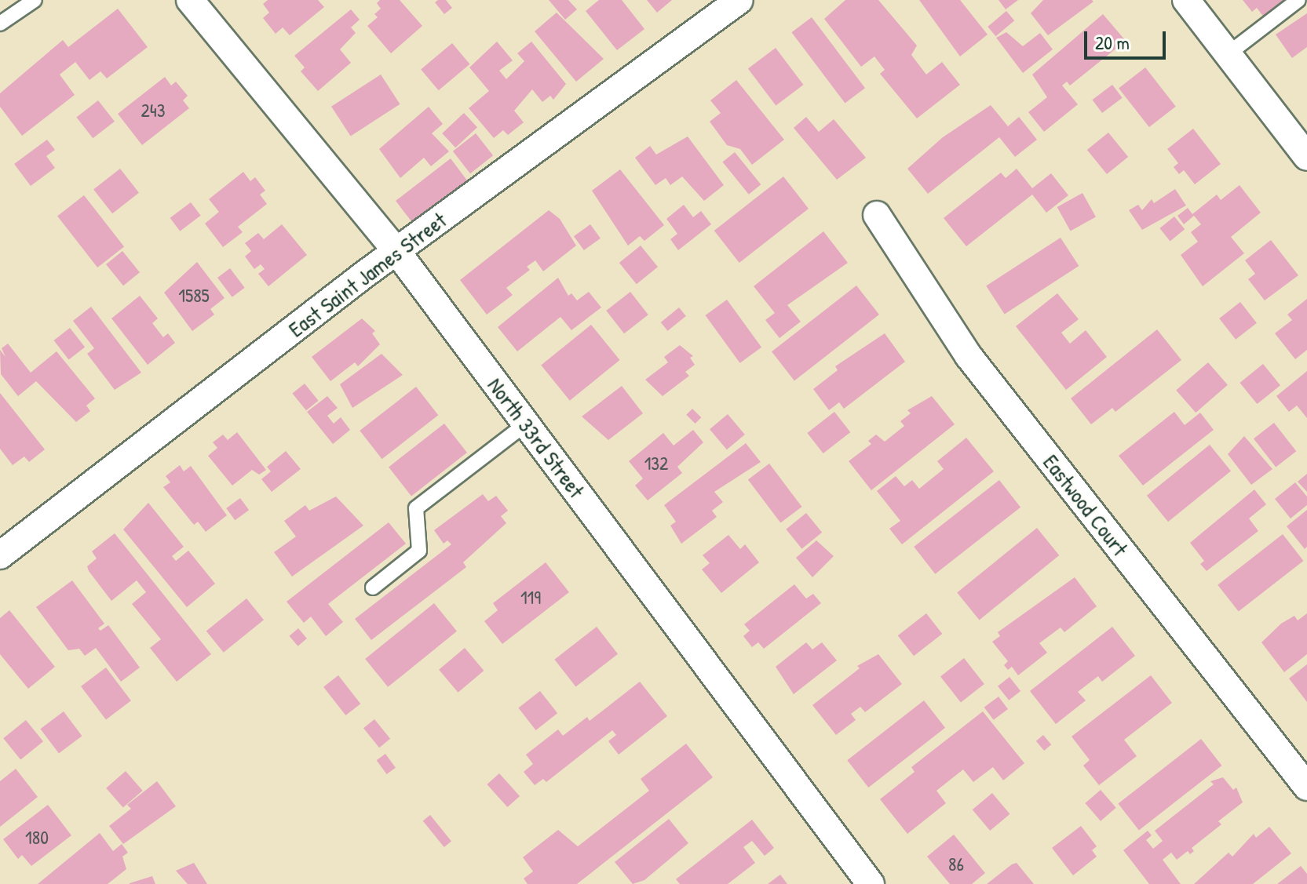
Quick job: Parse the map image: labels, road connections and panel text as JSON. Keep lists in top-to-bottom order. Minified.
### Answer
{"streets":{"street":["East Saint James Street","North 33rd Street","Eastwood Court"]},"crossings":[["East Saint James Street","North 33rd Street"]],"house_numbers":["243","1585","132","119","180","86"],"scale_bar":"20 m"}
